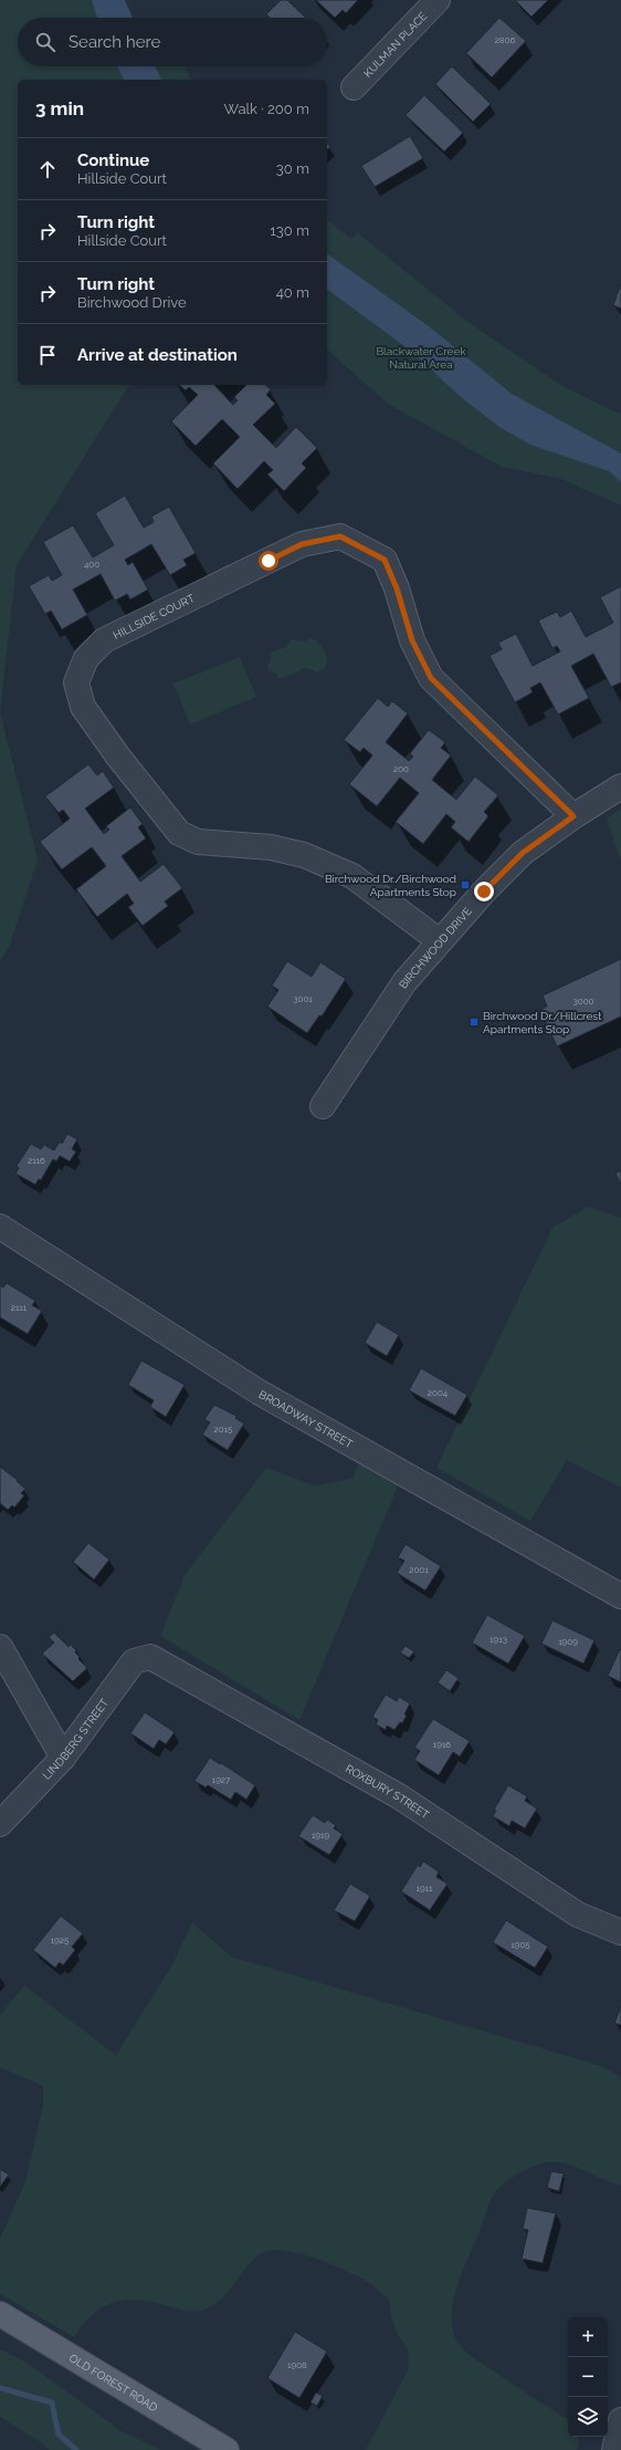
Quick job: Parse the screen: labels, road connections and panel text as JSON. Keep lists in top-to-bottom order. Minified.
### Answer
{"streets":{"main road":["OLD FOREST ROAD"],"street":["KULMAN PLACE","HILLSIDE COURT","BIRCHWOOD DRIVE","BROADWAY STREET","LINDBERG STREET","ROXBURY STREET"]},"crossings":[["HILLSIDE COURT","BIRCHWOOD DRIVE"],["LINDBERG STREET","ROXBURY STREET"]],"parks":["Blackwater Creek Natural Area"],"places":{"transit":["Birchwood Dr./Birchwood Apartments Stop","Birchwood Dr./Hillcrest Apartments Stop"]},"house_numbers":["2806","400","200","3001","3000","2116","2111","2004","2015","2001","1913","1909","1916","1927","1919","1911","1925","1905","1908"],"page":{"search":"Search here","heading":["3 min","Walk · 200 m"],"list":[["Continue","Hillside Court","30 m"],["Turn right","Hillside Court","130 m"],["Turn right","Birchwood Drive","40 m"],"Arrive at destination"],"map_buttons":["+","−"]}}
